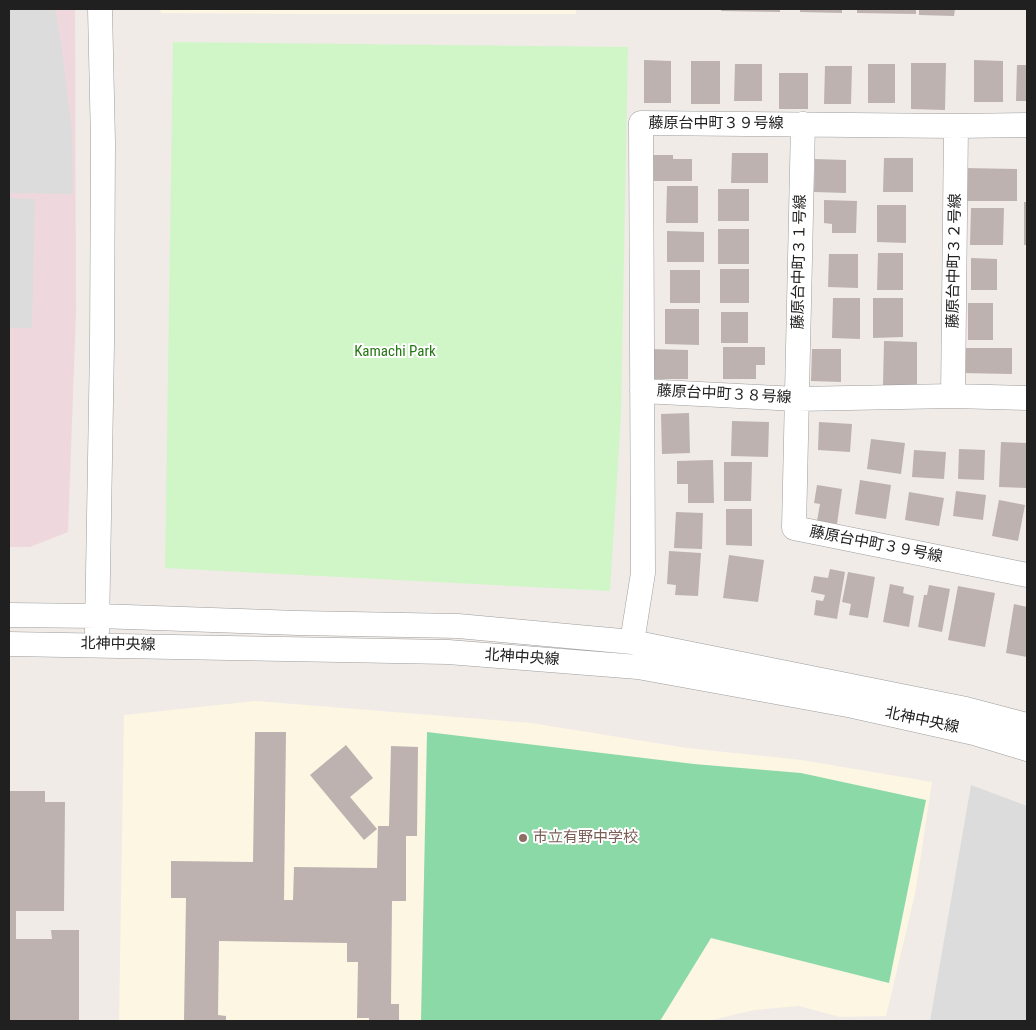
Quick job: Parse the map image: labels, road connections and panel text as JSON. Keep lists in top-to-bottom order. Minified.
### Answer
{"streets":{"street":["藤原台中町３９号線","藤原台中町３２号線","藤原台中町３１号線","藤原台中町３８号線","北神中央線"]},"crossings":[["藤原台中町３９号線","藤原台中町３２号線"],["藤原台中町３９号線","藤原台中町３１号線"],["藤原台中町３９号線","藤原台中町３８号線"],["藤原台中町３２号線","藤原台中町３８号線"],["藤原台中町３１号線","藤原台中町３８号線"],["藤原台中町３８号線","北神中央線"]],"parks":["Kamachi Park"],"places":["市立有野中学校"]}
